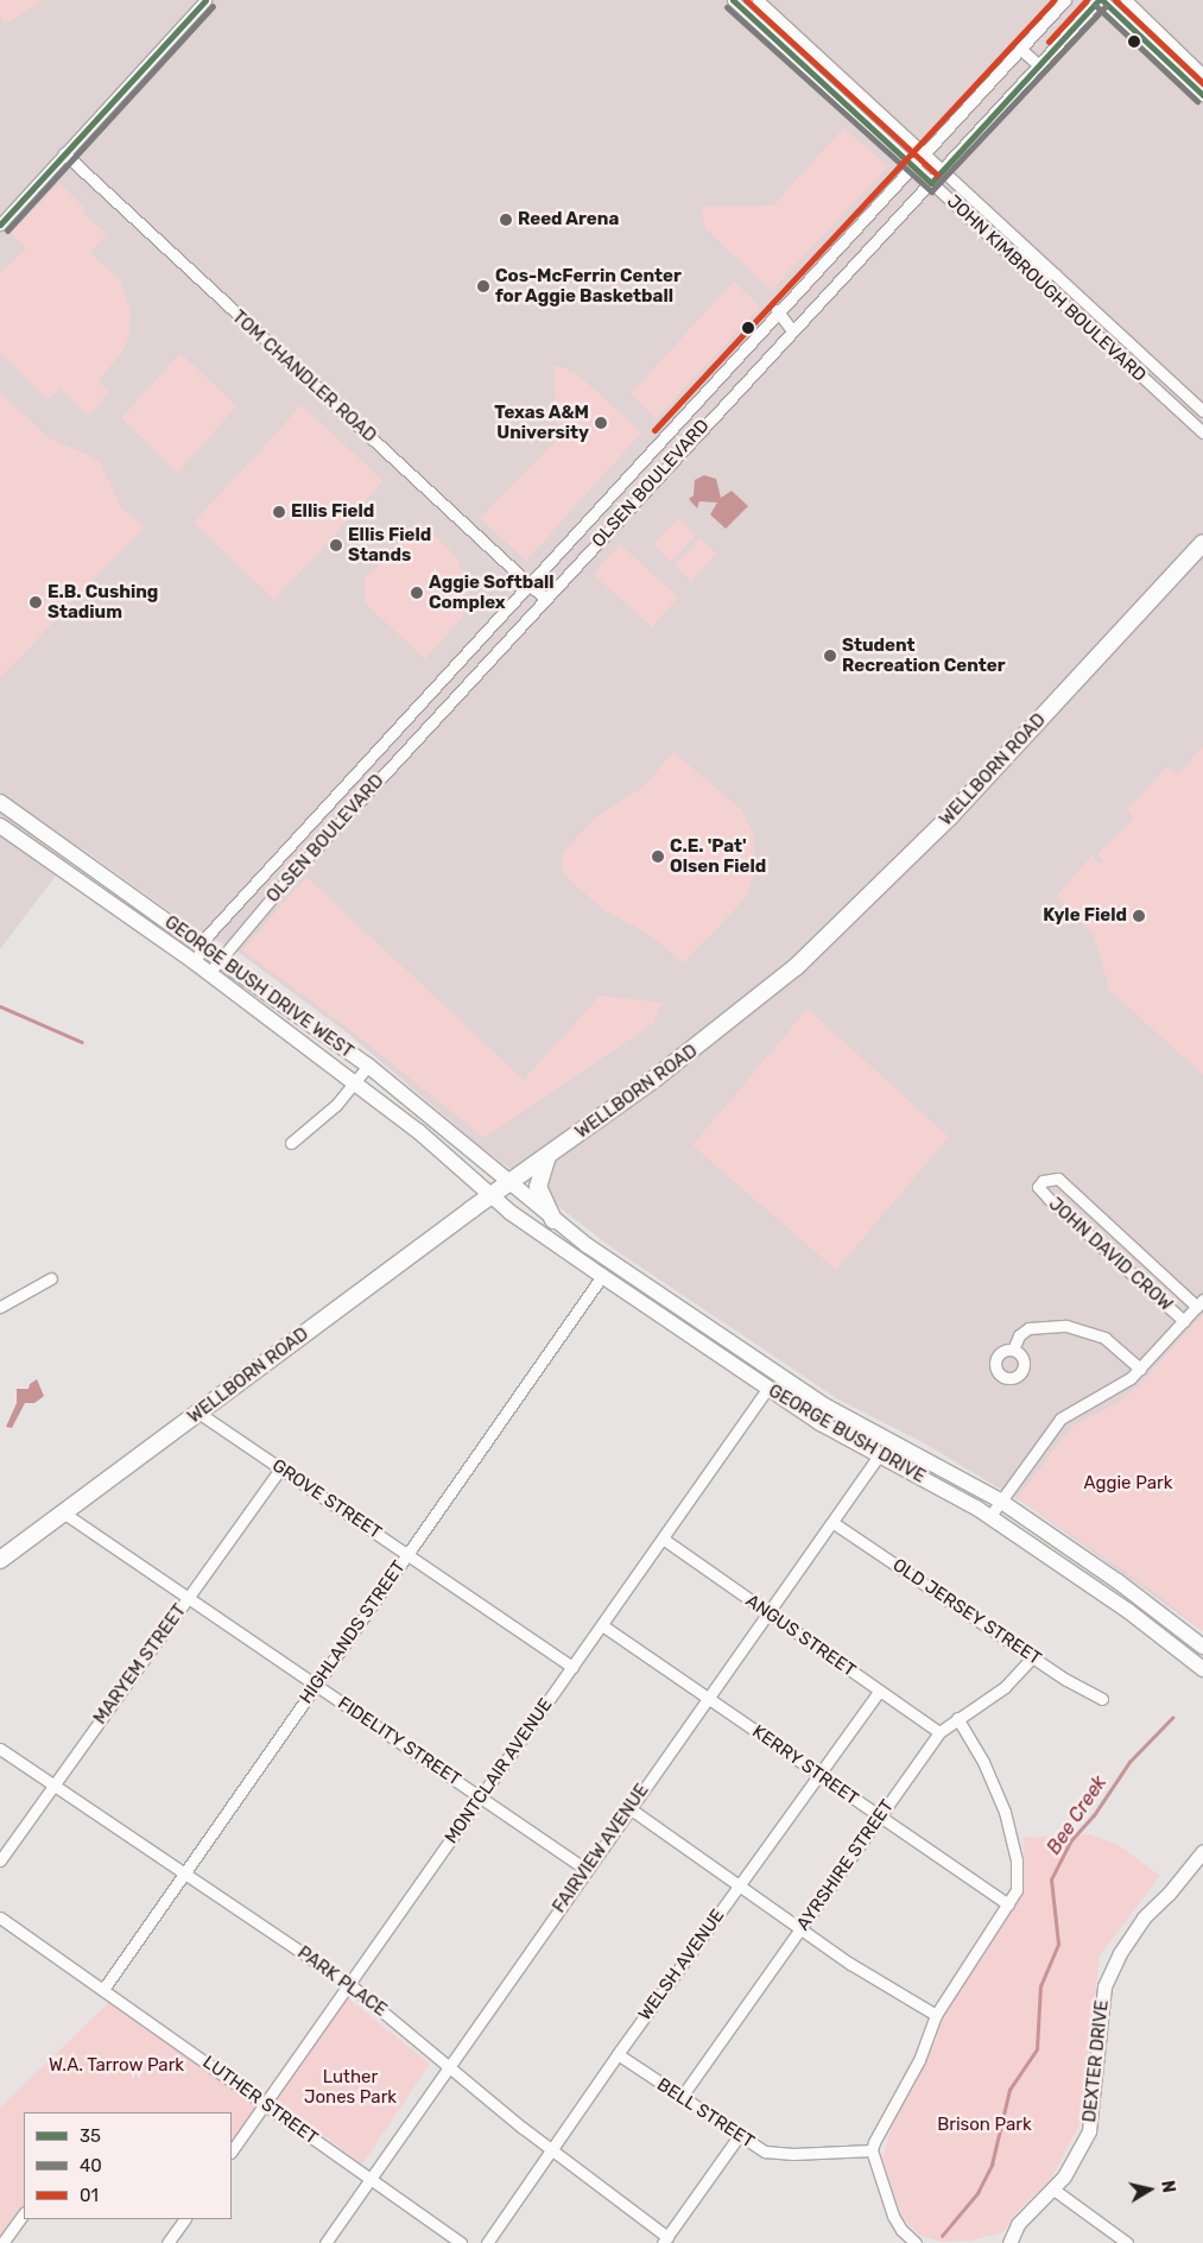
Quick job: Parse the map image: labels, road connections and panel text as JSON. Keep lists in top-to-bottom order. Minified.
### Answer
{"streets":{"main road":["WELLBORN ROAD","GEORGE BUSH DRIVE WEST","GEORGE BUSH DRIVE"],"street":["JOHN KIMBROUGH BOULEVARD","TOM CHANDLER ROAD","OLSEN BOULEVARD","JOHN DAVID CROW","GROVE STREET","OLD JERSEY STREET","HIGHLANDS STREET","ANGUS STREET","MARYEM STREET","FIDELITY STREET","KERRY STREET","MONTCLAIR AVENUE","FAIRVIEW AVENUE","AYRSHIRE STREET","WELSH AVENUE","PARK PLACE","DEXTER DRIVE","LUTHER STREET","BELL STREET"]},"crossings":[["JOHN KIMBROUGH BOULEVARD","OLSEN BOULEVARD"],["TOM CHANDLER ROAD","OLSEN BOULEVARD"],["OLSEN BOULEVARD","GEORGE BUSH DRIVE WEST"],["WELLBORN ROAD","GEORGE BUSH DRIVE WEST"],["WELLBORN ROAD","GEORGE BUSH DRIVE"],["WELLBORN ROAD","GROVE STREET"],["WELLBORN ROAD","FIDELITY STREET"],["GEORGE BUSH DRIVE WEST","GEORGE BUSH DRIVE"],["GEORGE BUSH DRIVE","HIGHLANDS STREET"],["GEORGE BUSH DRIVE","MONTCLAIR AVENUE"],["GEORGE BUSH DRIVE","FAIRVIEW AVENUE"],["GROVE STREET","HIGHLANDS STREET"],["GROVE STREET","MARYEM STREET"],["GROVE STREET","MONTCLAIR AVENUE"],["OLD JERSEY STREET","FAIRVIEW AVENUE"],["OLD JERSEY STREET","AYRSHIRE STREET"],["HIGHLANDS STREET","FIDELITY STREET"],["HIGHLANDS STREET","PARK PLACE"],["HIGHLANDS STREET","LUTHER STREET"],["ANGUS STREET","MONTCLAIR AVENUE"],["ANGUS STREET","FAIRVIEW AVENUE"],["ANGUS STREET","AYRSHIRE STREET"],["ANGUS STREET","WELSH AVENUE"],["MARYEM STREET","FIDELITY STREET"],["MARYEM STREET","PARK PLACE"],["FIDELITY STREET","MONTCLAIR AVENUE"],["FIDELITY STREET","FAIRVIEW AVENUE"],["KERRY STREET","MONTCLAIR AVENUE"],["KERRY STREET","FAIRVIEW AVENUE"],["KERRY STREET","AYRSHIRE STREET"],["KERRY STREET","WELSH AVENUE"],["MONTCLAIR AVENUE","PARK PLACE"],["MONTCLAIR AVENUE","LUTHER STREET"],["FAIRVIEW AVENUE","PARK PLACE"],["FAIRVIEW AVENUE","LUTHER STREET"],["AYRSHIRE STREET","BELL STREET"],["WELSH AVENUE","PARK PLACE"],["WELSH AVENUE","BELL STREET"]],"water":["Bee Creek"],"parks":["Aggie Park","W.A. Tarrow Park","Luther Jones Park","Brison Park"],"places":["Reed Arena","Cos-McFerrin Center for Aggie Basketball","Texas A&M University","Ellis Field","Ellis Field Stands","Aggie Softball Complex","E.B. Cushing Stadium","Student Recreation Center","C.E. 'Pat' Olsen Field","Kyle Field"],"lines":["transit line 35","transit line 01","transit line 40"],"legend":["35","40","01"],"north":"right"}
